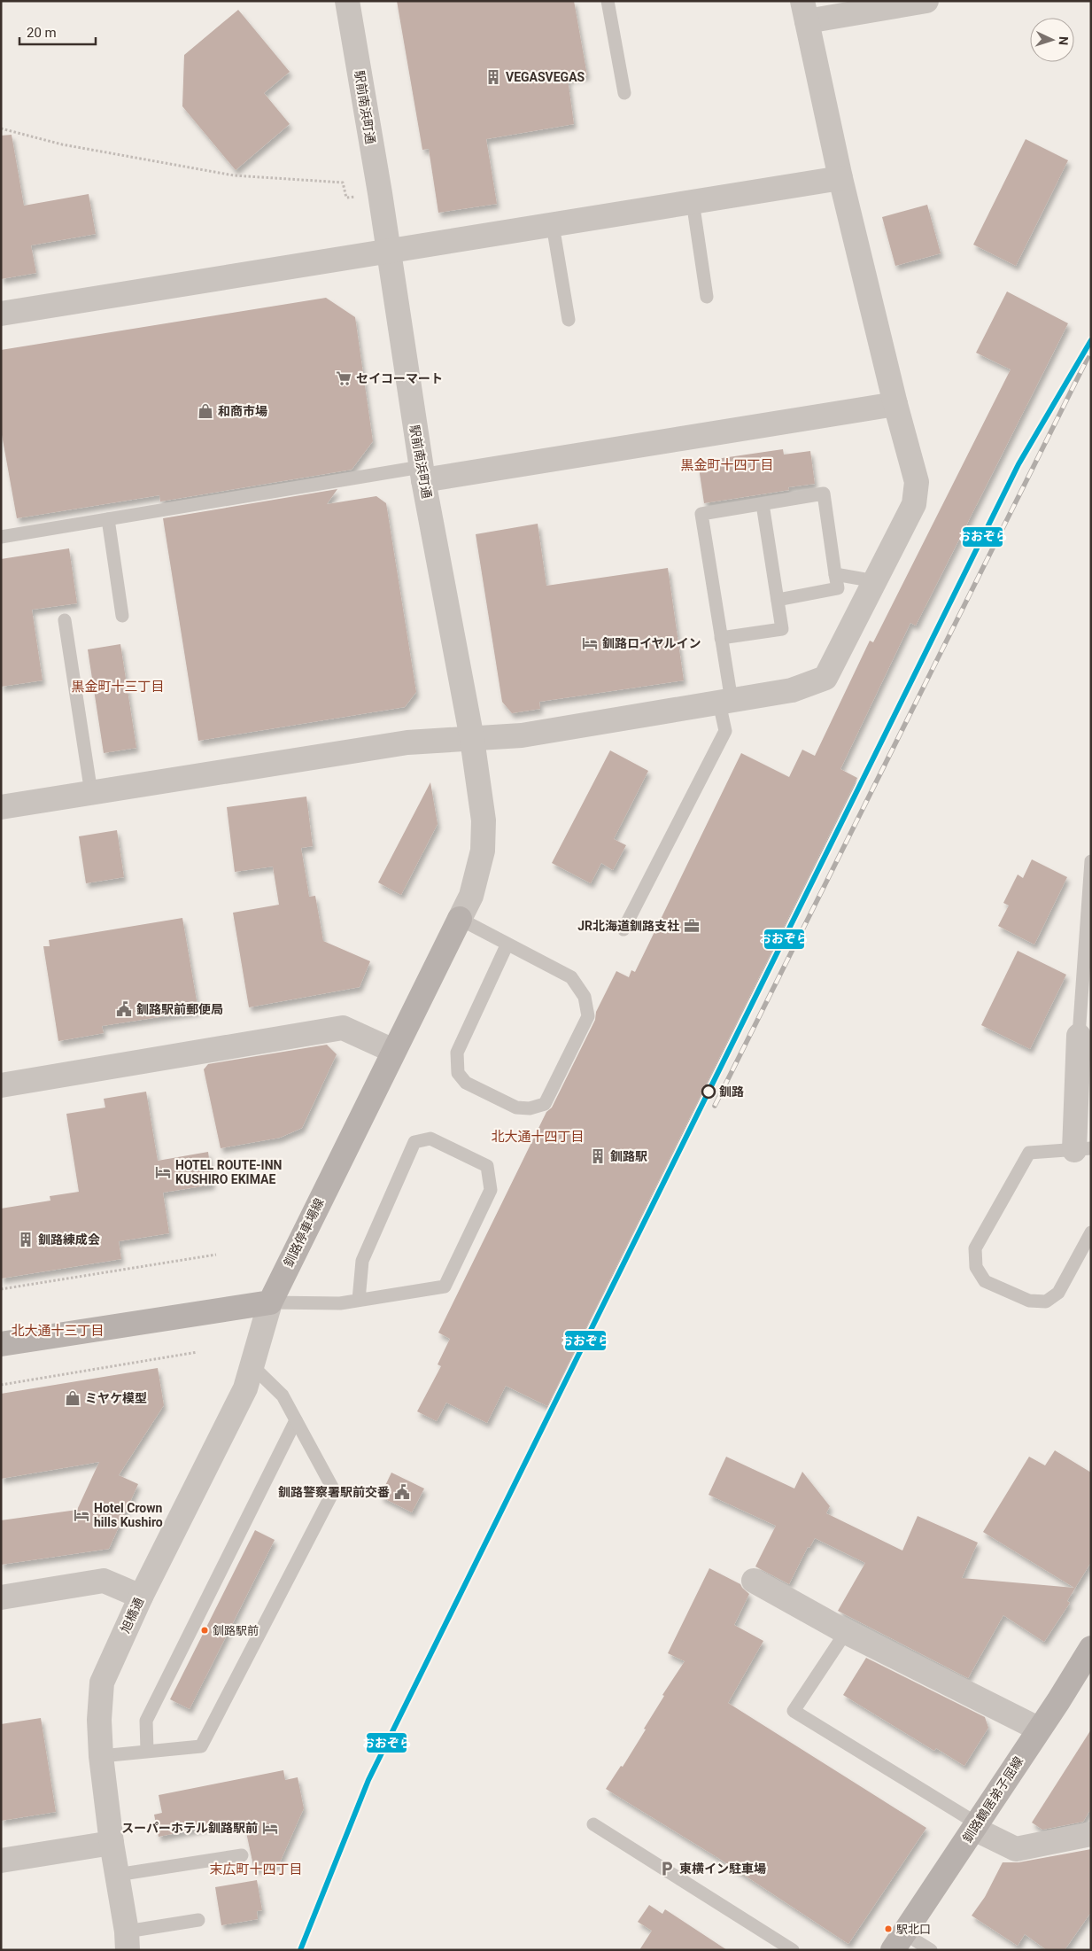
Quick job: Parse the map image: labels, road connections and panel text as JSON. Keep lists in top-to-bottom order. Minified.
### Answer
{"streets":{"main road":["釧路停車場線","釧路鶴居弟子屈線"],"street":["駅前南浜町通","旭橋通"]},"crossings":[["駅前南浜町通","釧路停車場線"],["釧路停車場線","旭橋通"]],"districts":["黒金町十四丁目","黒金町十三丁目","北大通十四丁目","北大通十三丁目","末広町十四丁目"],"places":{"building":["VEGASVEGAS","釧路駅","釧路練成会"],"supermarket":["セイコーマート"],"shop":["和商市場","ミヤケ模型"],"hotel":["釧路ロイヤルイン","HOTEL ROUTE-INN KUSHIRO EKIMAE","Hotel Crown hills Kushiro","スーパーホテル釧路駅前"],"office":["JR北海道釧路支社"],"public building":["釧路駅前郵便局","釧路警察署駅前交番"],"other":["釧路","釧路駅前","駅北口"],"parking":["東横イン駐車場"]},"lines":["transit line おおぞら"],"scale_bar":"20 m","north":"right"}
